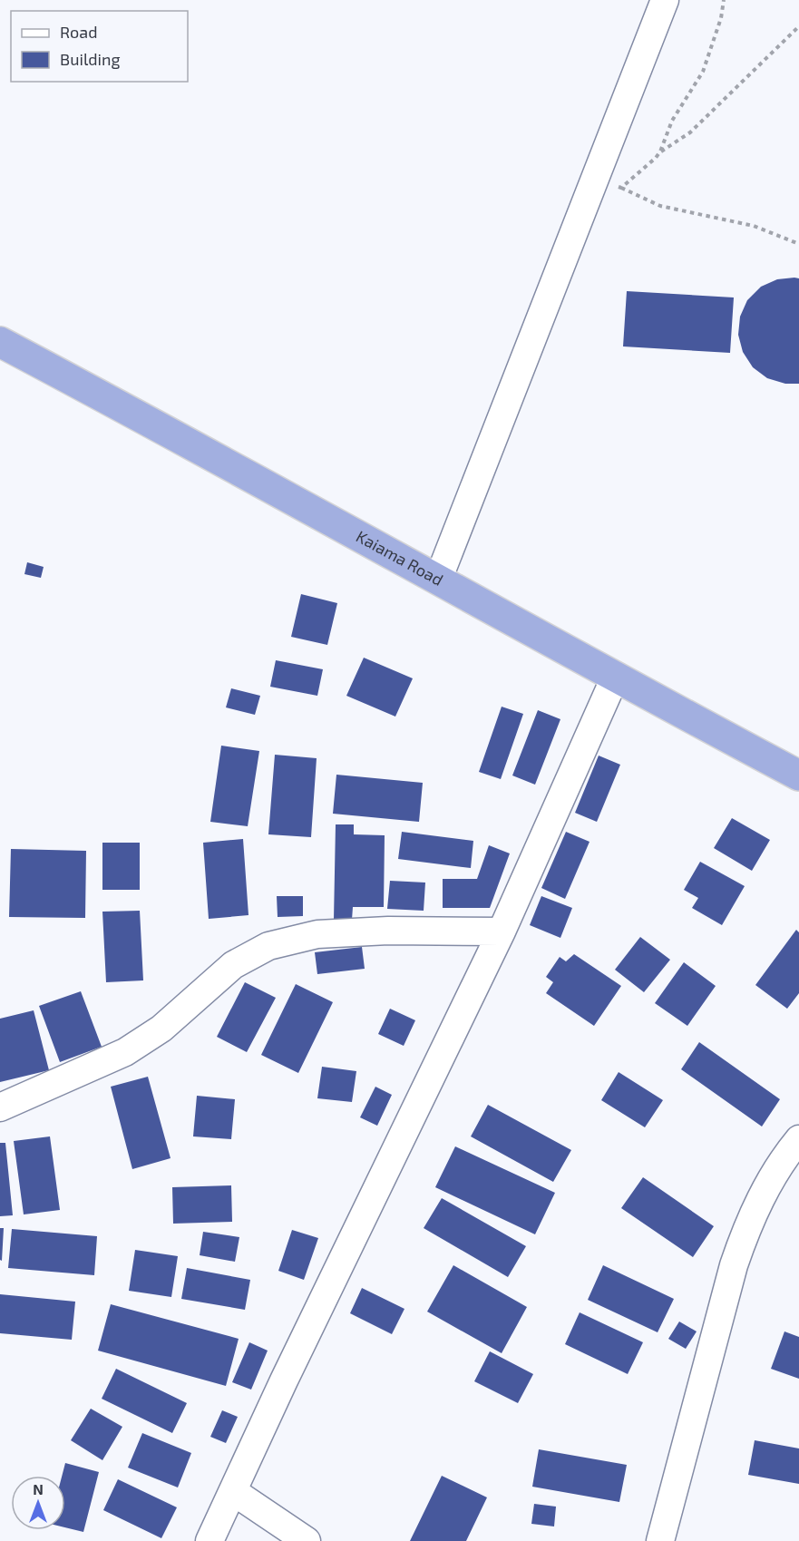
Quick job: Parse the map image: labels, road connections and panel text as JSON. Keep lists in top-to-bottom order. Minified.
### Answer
{"streets":{"highway":["Kaiama Road"]},"legend":["Road","Building"],"north":"top"}
